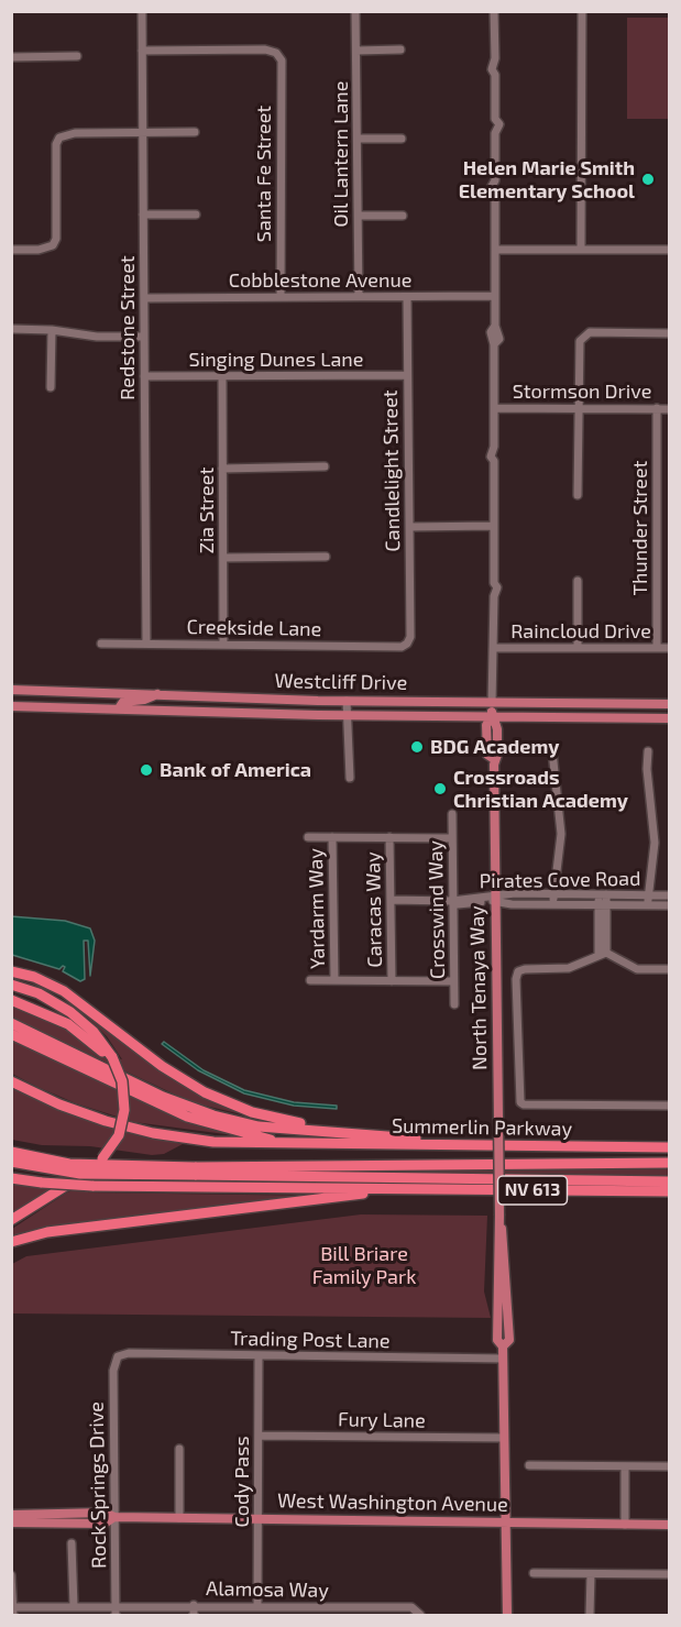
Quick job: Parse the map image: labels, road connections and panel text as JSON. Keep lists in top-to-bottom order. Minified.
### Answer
{"streets":{"highway":["Summerlin Parkway","NV 613"],"main road":["Westcliff Drive","North Tenaya Way","West Washington Avenue"],"street":["Oil Lantern Lane","Santa Fe Street","Cobblestone Avenue","Redstone Street","Singing Dunes Lane","Stormson Drive","Candlelight Street","Zia Street","Thunder Street","Creekside Lane","Raincloud Drive","Pirates Cove Road","Yardarm Way","Caracas Way","Crosswind Way","Trading Post Lane","Fury Lane","Cody Pass","Rock Springs Drive","Alamosa Way"]},"crossings":[["Oil Lantern Lane","Cobblestone Avenue"],["Santa Fe Street","Cobblestone Avenue"],["Santa Fe Street","Redstone Street"],["Cobblestone Avenue","Redstone Street"],["Cobblestone Avenue","Candlelight Street"],["Redstone Street","Singing Dunes Lane"],["Redstone Street","Creekside Lane"],["Singing Dunes Lane","Candlelight Street"],["Singing Dunes Lane","Zia Street"],["Stormson Drive","Thunder Street"],["Candlelight Street","Creekside Lane"],["Zia Street","Creekside Lane"],["Thunder Street","Raincloud Drive"],["Westcliff Drive","North Tenaya Way"],["Pirates Cove Road","Caracas Way"],["Pirates Cove Road","Crosswind Way"],["Pirates Cove Road","North Tenaya Way"],["North Tenaya Way","Trading Post Lane"],["North Tenaya Way","Fury Lane"],["North Tenaya Way","West Washington Avenue"],["Trading Post Lane","Cody Pass"],["Trading Post Lane","Rock Springs Drive"],["Fury Lane","Cody Pass"],["Cody Pass","West Washington Avenue"],["Cody Pass","Alamosa Way"],["Rock Springs Drive","West Washington Avenue"],["Rock Springs Drive","Alamosa Way"]],"parks":["Bill Briare Family Park"],"places":["Helen Marie Smith Elementary School","BDG Academy","Bank of America","Crossroads Christian Academy"]}
